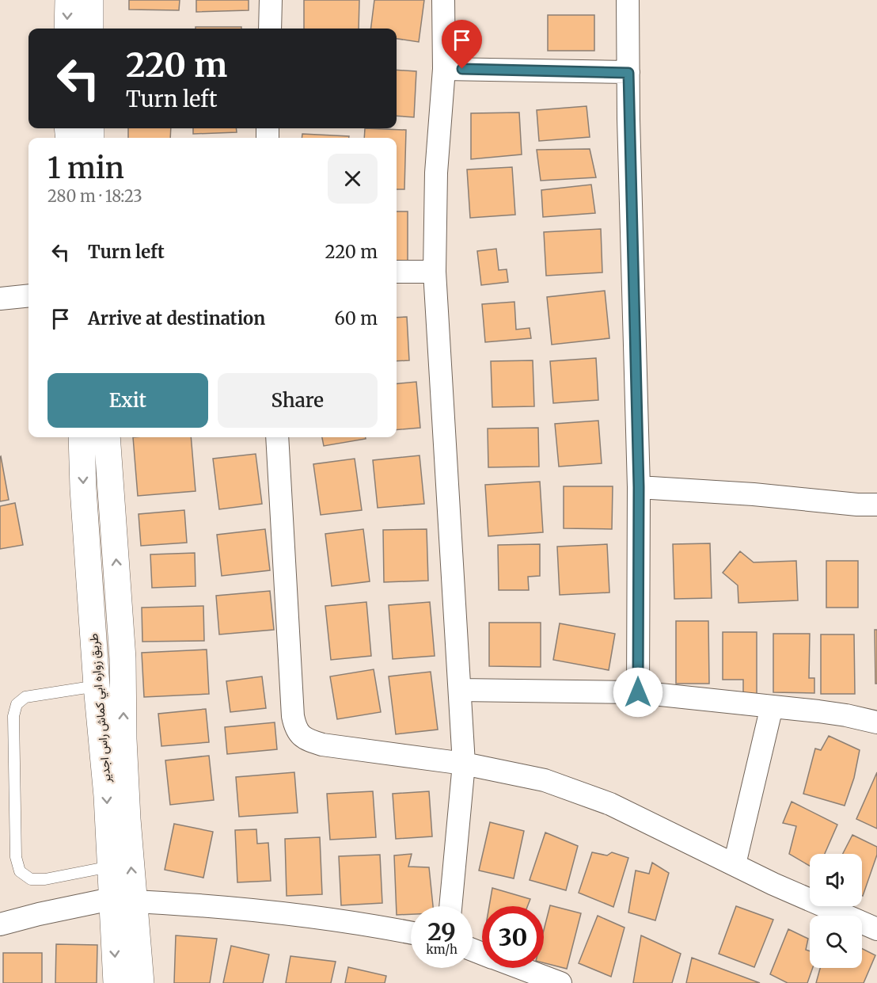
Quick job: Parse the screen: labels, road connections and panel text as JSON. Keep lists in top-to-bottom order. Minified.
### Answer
{"streets":{"main road":["طريق زواره ابي كماش راس اجدير"]},"page":{"turn":["220 m","Turn left"],"heading":["1 min","280 m · 18:23"],"list":[{"name":"Turn left","value":"220 m"},{"name":"Arrive at destination","value":"60 m"}],"buttons":["Exit","Share"],"speed":"29 km/h","limit":"30"}}
